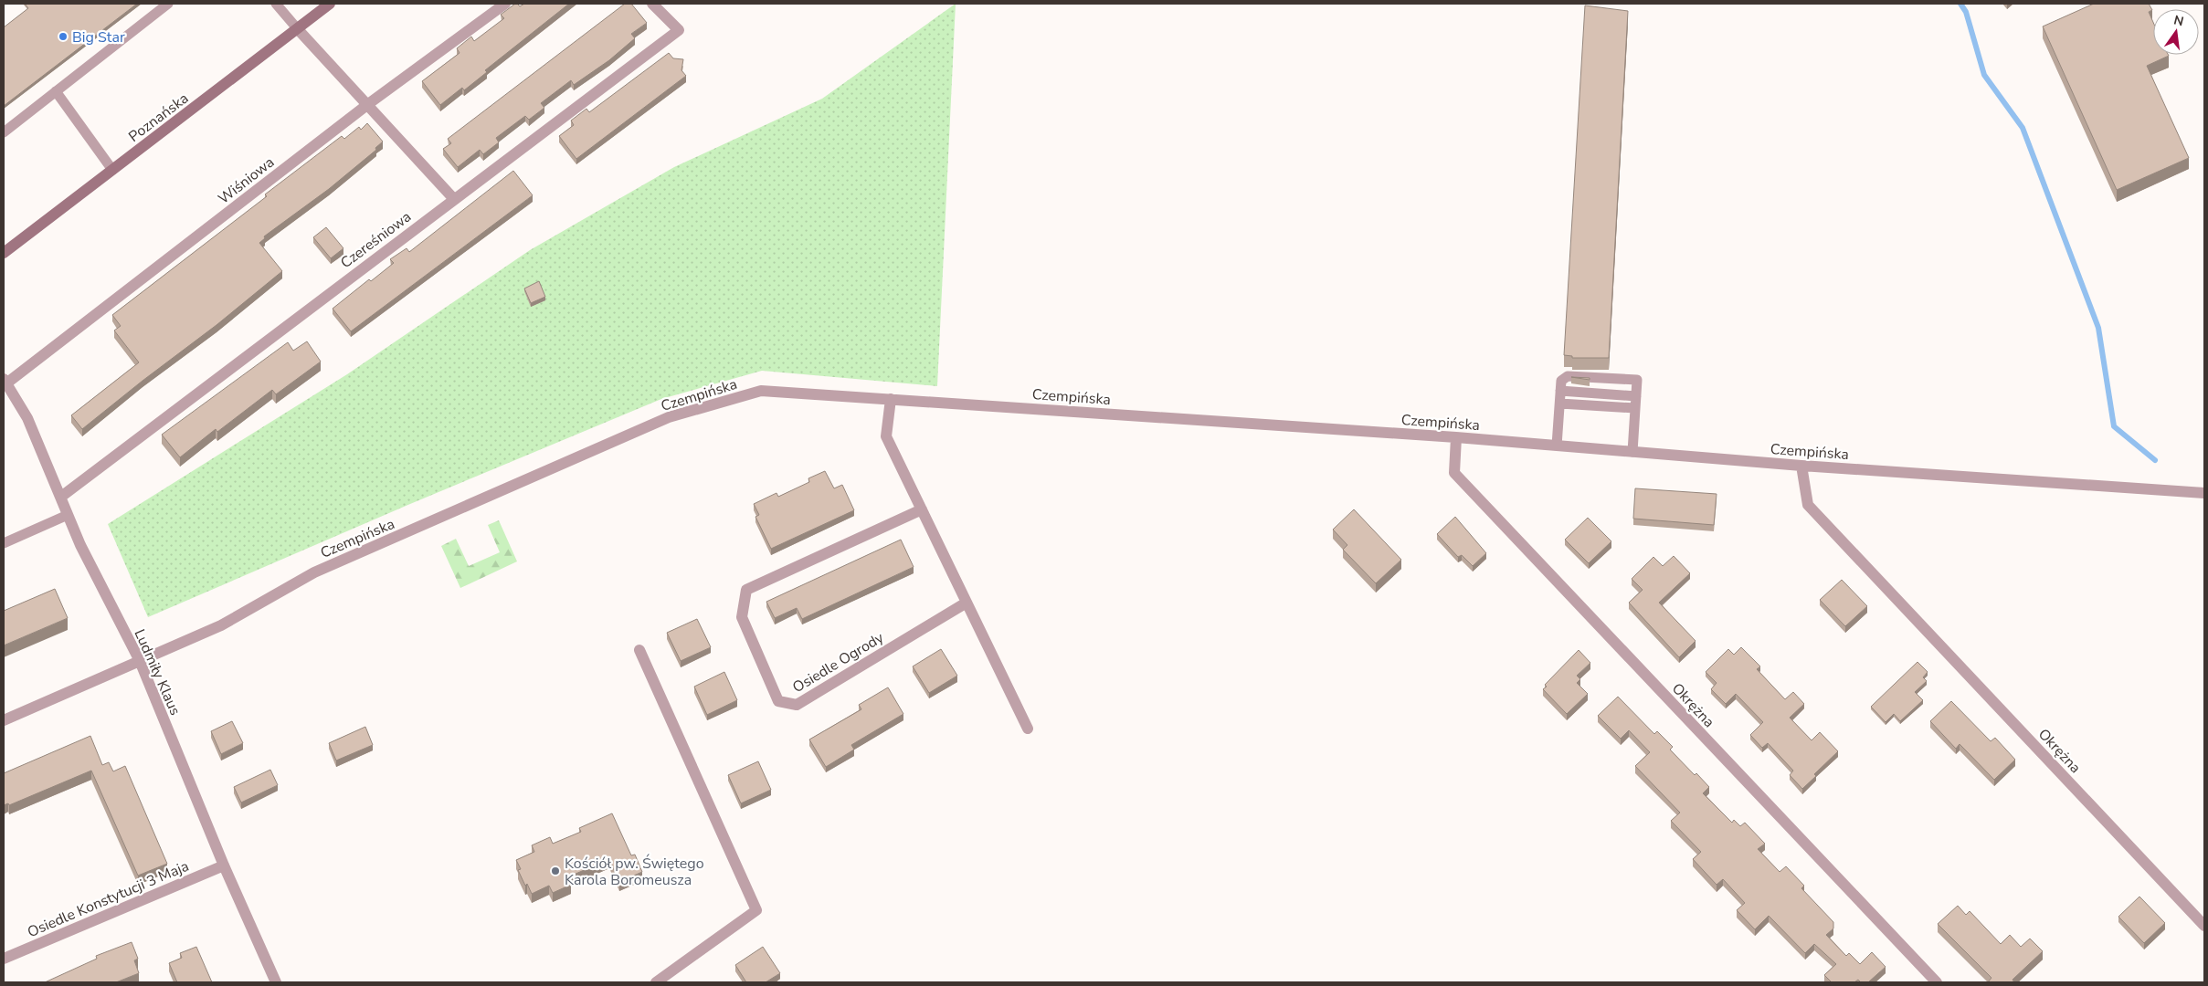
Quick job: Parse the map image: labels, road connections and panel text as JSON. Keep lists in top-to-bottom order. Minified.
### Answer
{"streets":{"street":["Poznańska","Wiśniowa","Czereśniowa","Czempińska","Osiedle Ogrody","Ludmiły Klaus","Okrężna","Osiedle Konstytucji 3 Maja"]},"crossings":[["Wiśniowa","Ludmiły Klaus"],["Czereśniowa","Ludmiły Klaus"],["Czempińska","Ludmiły Klaus"],["Czempińska","Okrężna"],["Ludmiły Klaus","Osiedle Konstytucji 3 Maja"]],"places":["Big Star","Kościół pw. Świętego Karola Boromeusza"],"north":"top"}
